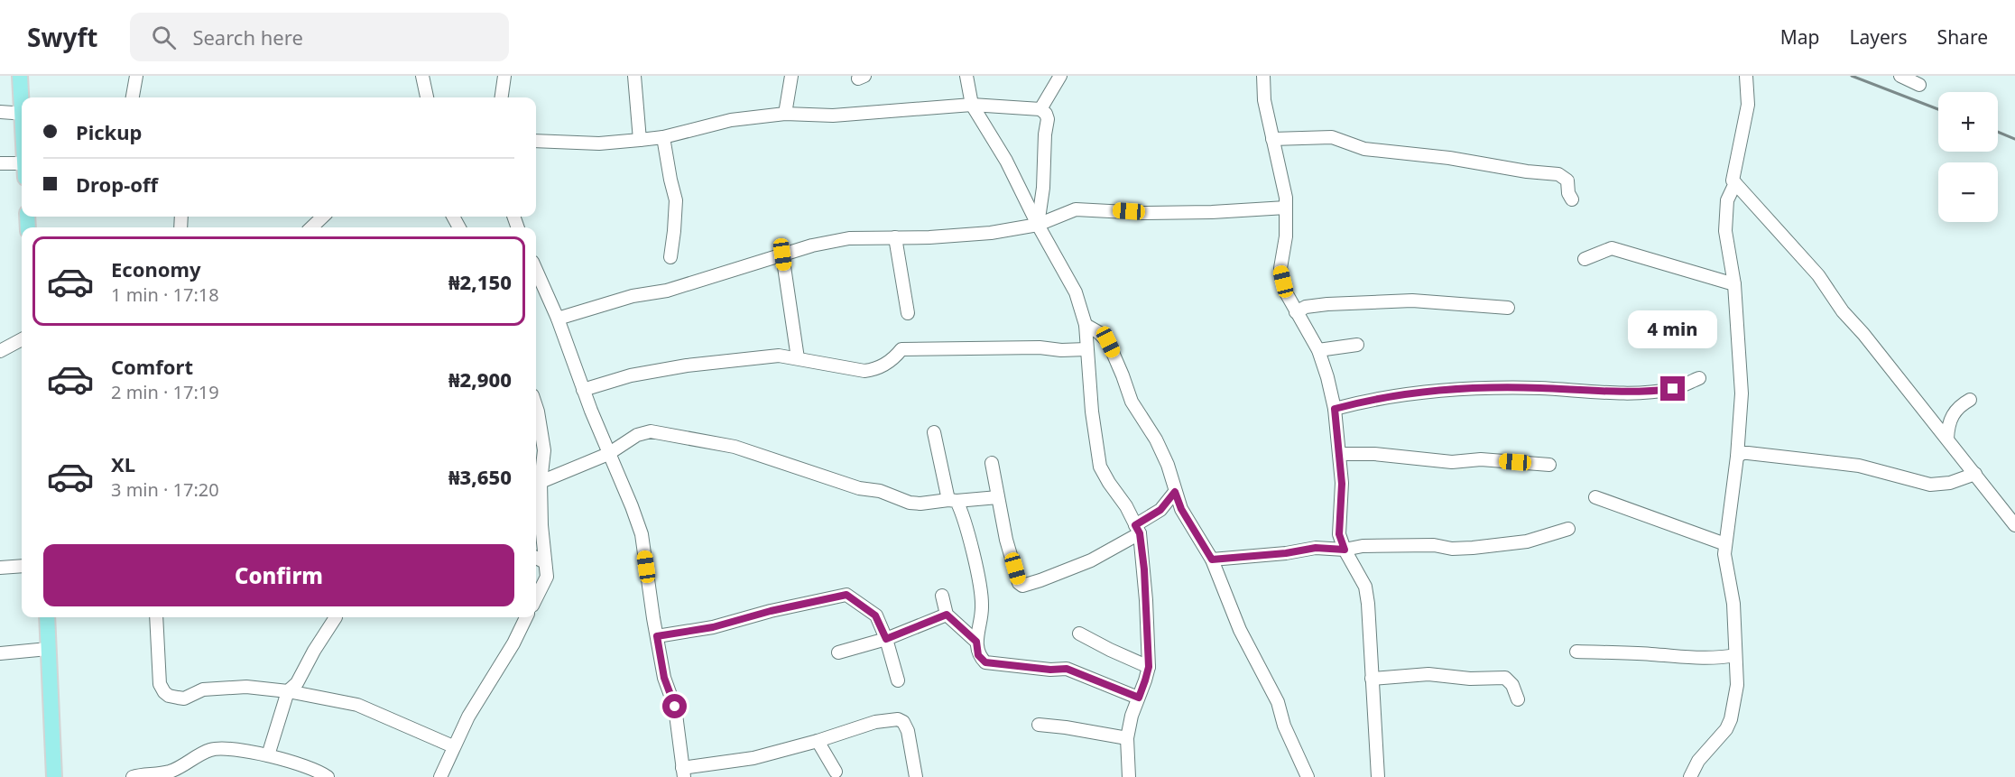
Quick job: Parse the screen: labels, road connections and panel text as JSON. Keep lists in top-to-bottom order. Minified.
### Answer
{"page":{"header":"Swyft","search":"Search here","nav":["Map","Layers","Share"],"map_buttons":["+","−"],"banner":["Pickup","Drop-off"],"list":[{"name":"Economy","note":"1 min · 17:18","value":"₦2,150"},{"name":"Comfort","note":"2 min · 17:19","value":"₦2,900"},{"name":"XL","note":"3 min · 17:20","value":"₦3,650"}],"bubble":"4 min","buttons":"Confirm"}}
